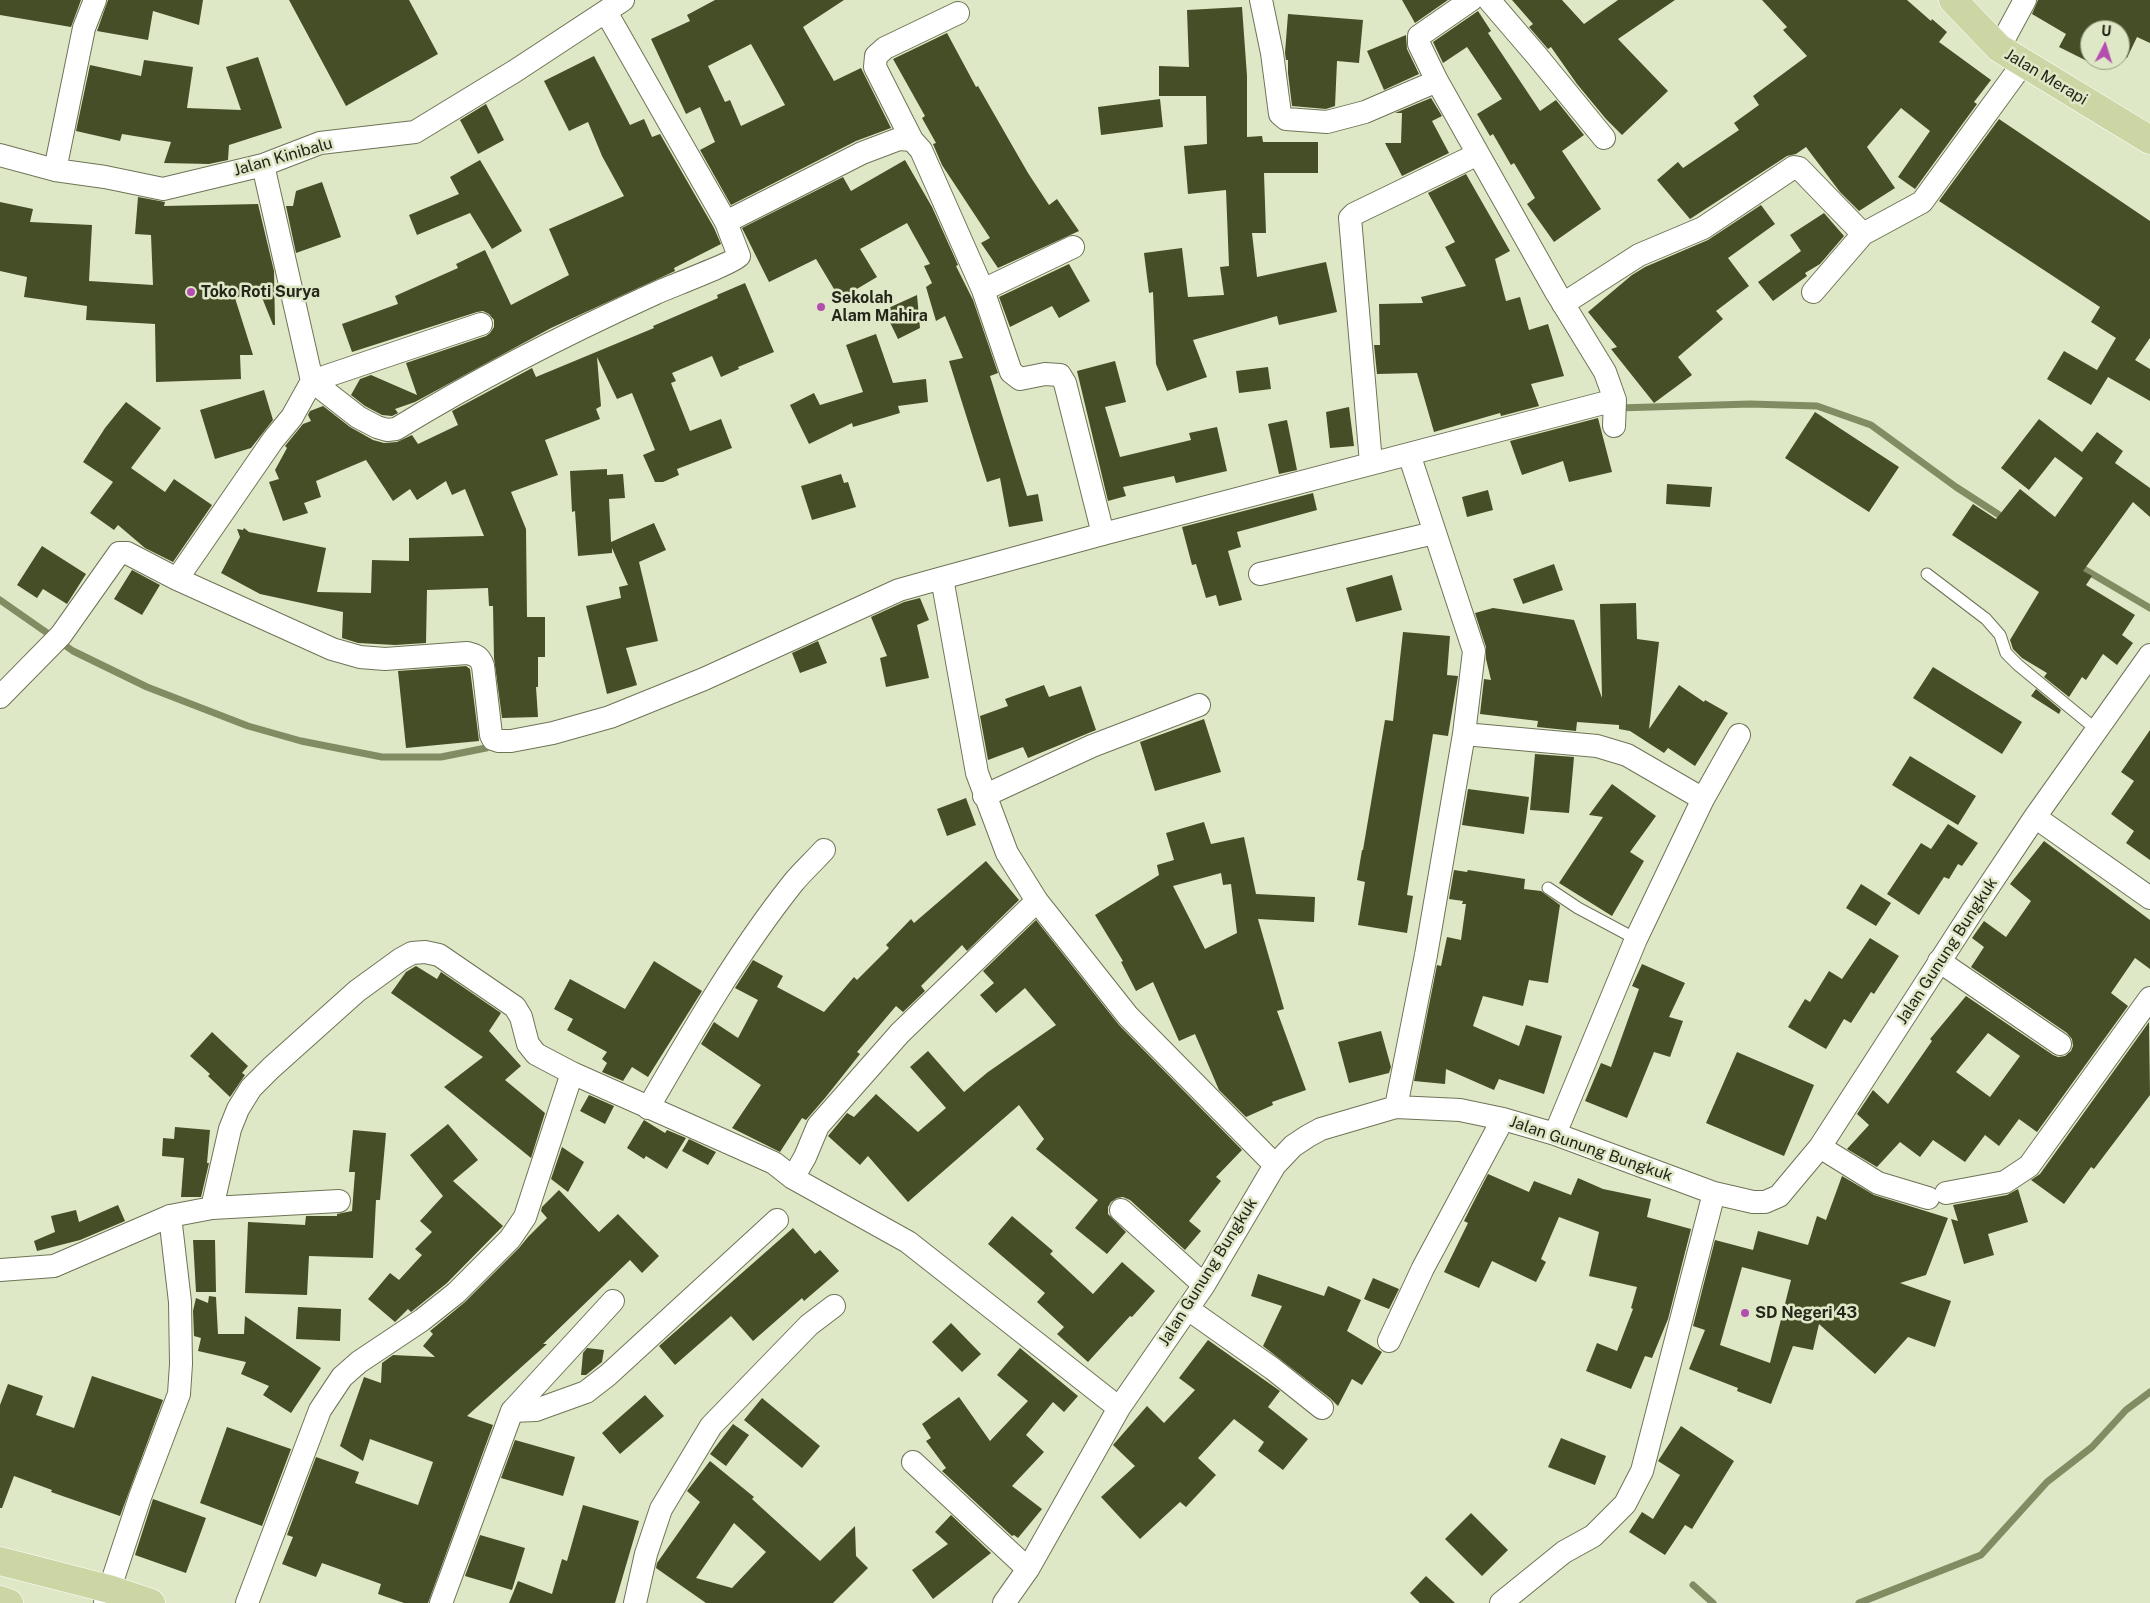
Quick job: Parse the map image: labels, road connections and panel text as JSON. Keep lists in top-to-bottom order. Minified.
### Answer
{"streets":{"main road":["Jalan Merapi"],"street":["Jalan Kinibalu","Jalan Gunung Bungkuk"]},"places":["Toko Roti Surya","Sekolah Alam Mahira","SD Negeri 43"],"north":"top"}
